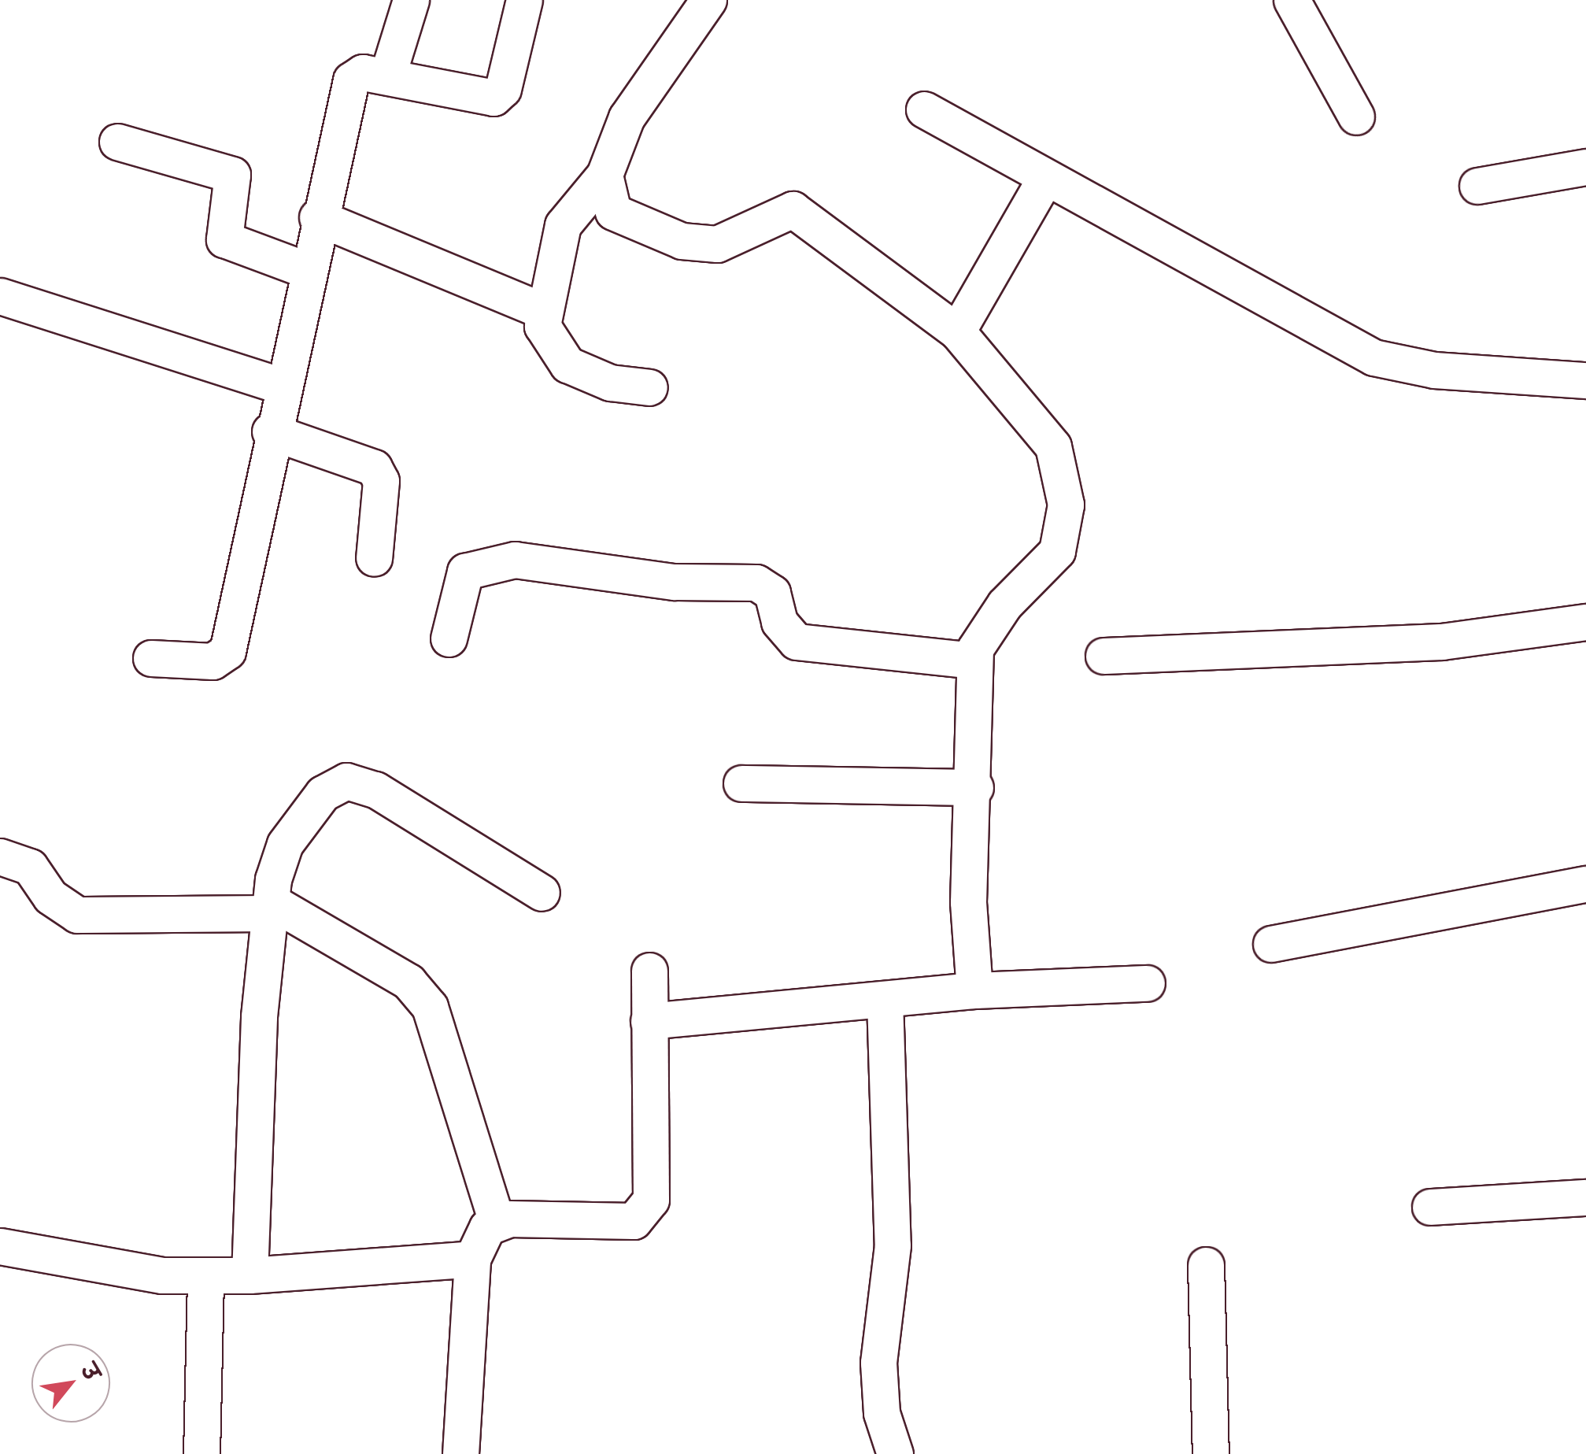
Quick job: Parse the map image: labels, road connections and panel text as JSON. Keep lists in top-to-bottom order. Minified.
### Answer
{"north":"top right"}
